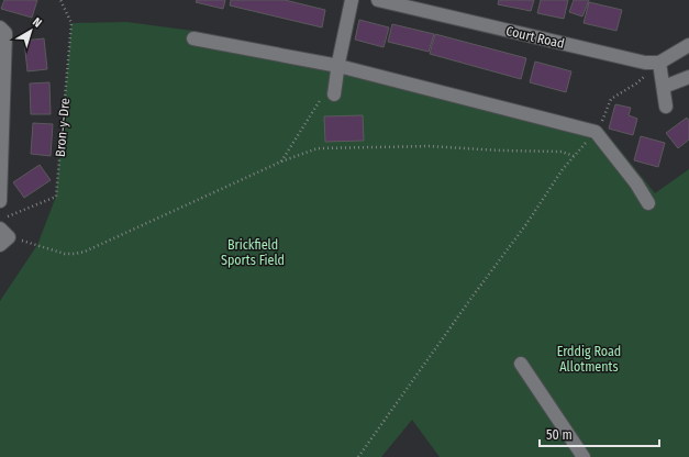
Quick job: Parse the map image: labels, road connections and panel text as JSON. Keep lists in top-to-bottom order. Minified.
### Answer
{"streets":{"street":["Court Road"],"path":["Bron-y-Dre"]},"parks":["Brickfield Sports Field","Erddig Road Allotments"],"scale_bar":"50 m","north":"top right"}
